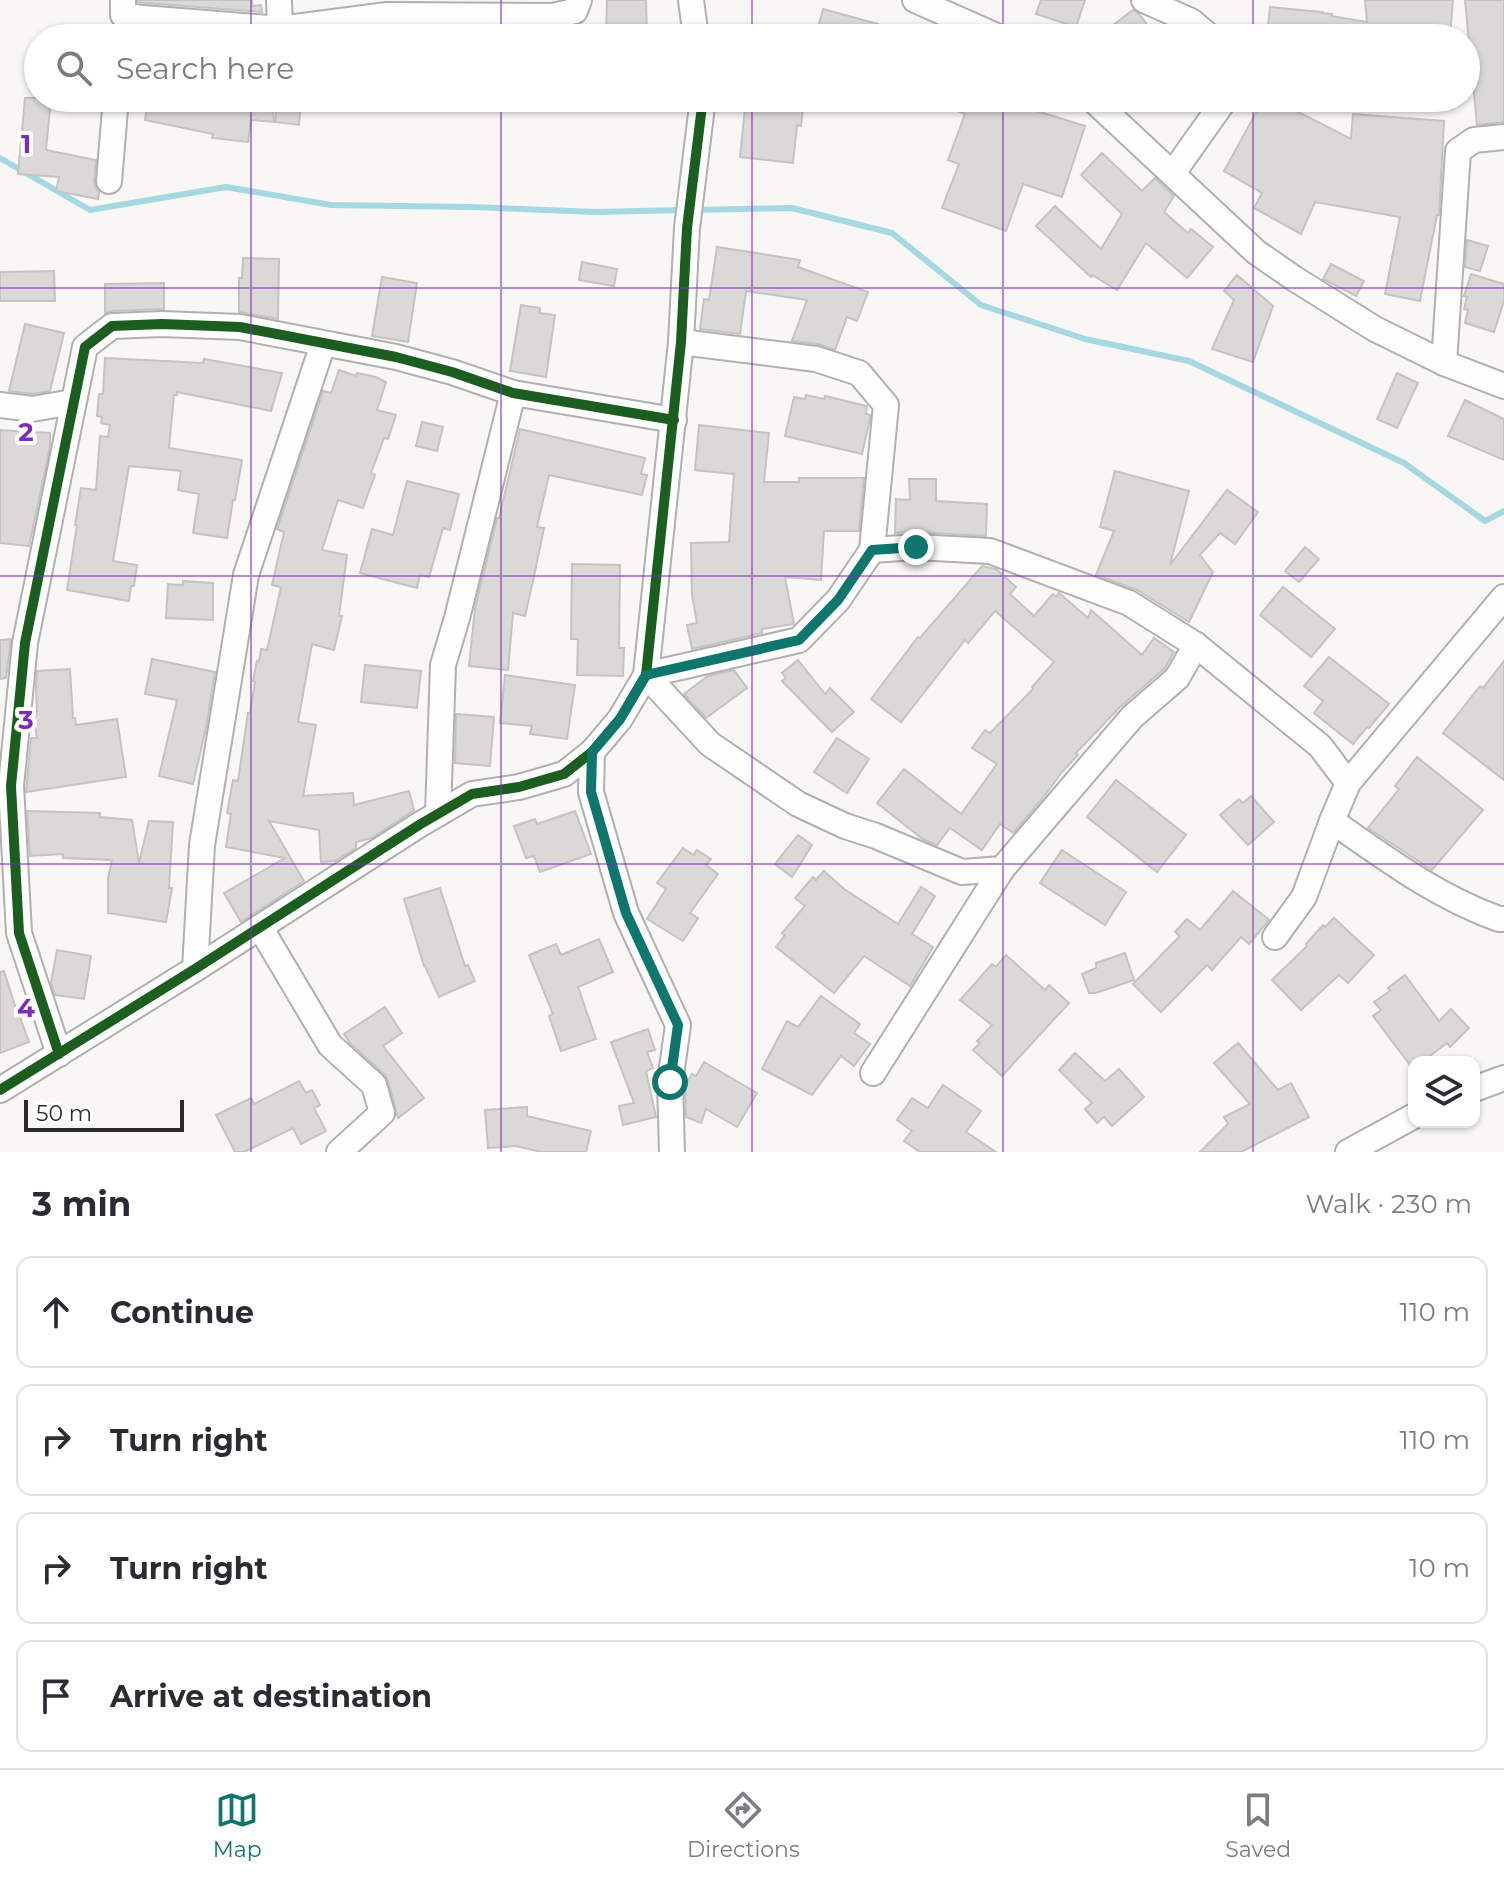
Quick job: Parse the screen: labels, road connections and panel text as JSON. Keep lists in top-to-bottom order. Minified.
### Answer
{"scale_bar":"50 m","page":{"search":"Search here","scale":"50 m","heading":["3 min","Walk · 230 m"],"list":[["Continue","110 m"],["Turn right","110 m"],["Turn right","10 m"],"Arrive at destination"],"nav":["Map","Directions","Saved"]},"grid":{"rows":["1","2","3","4"]}}
